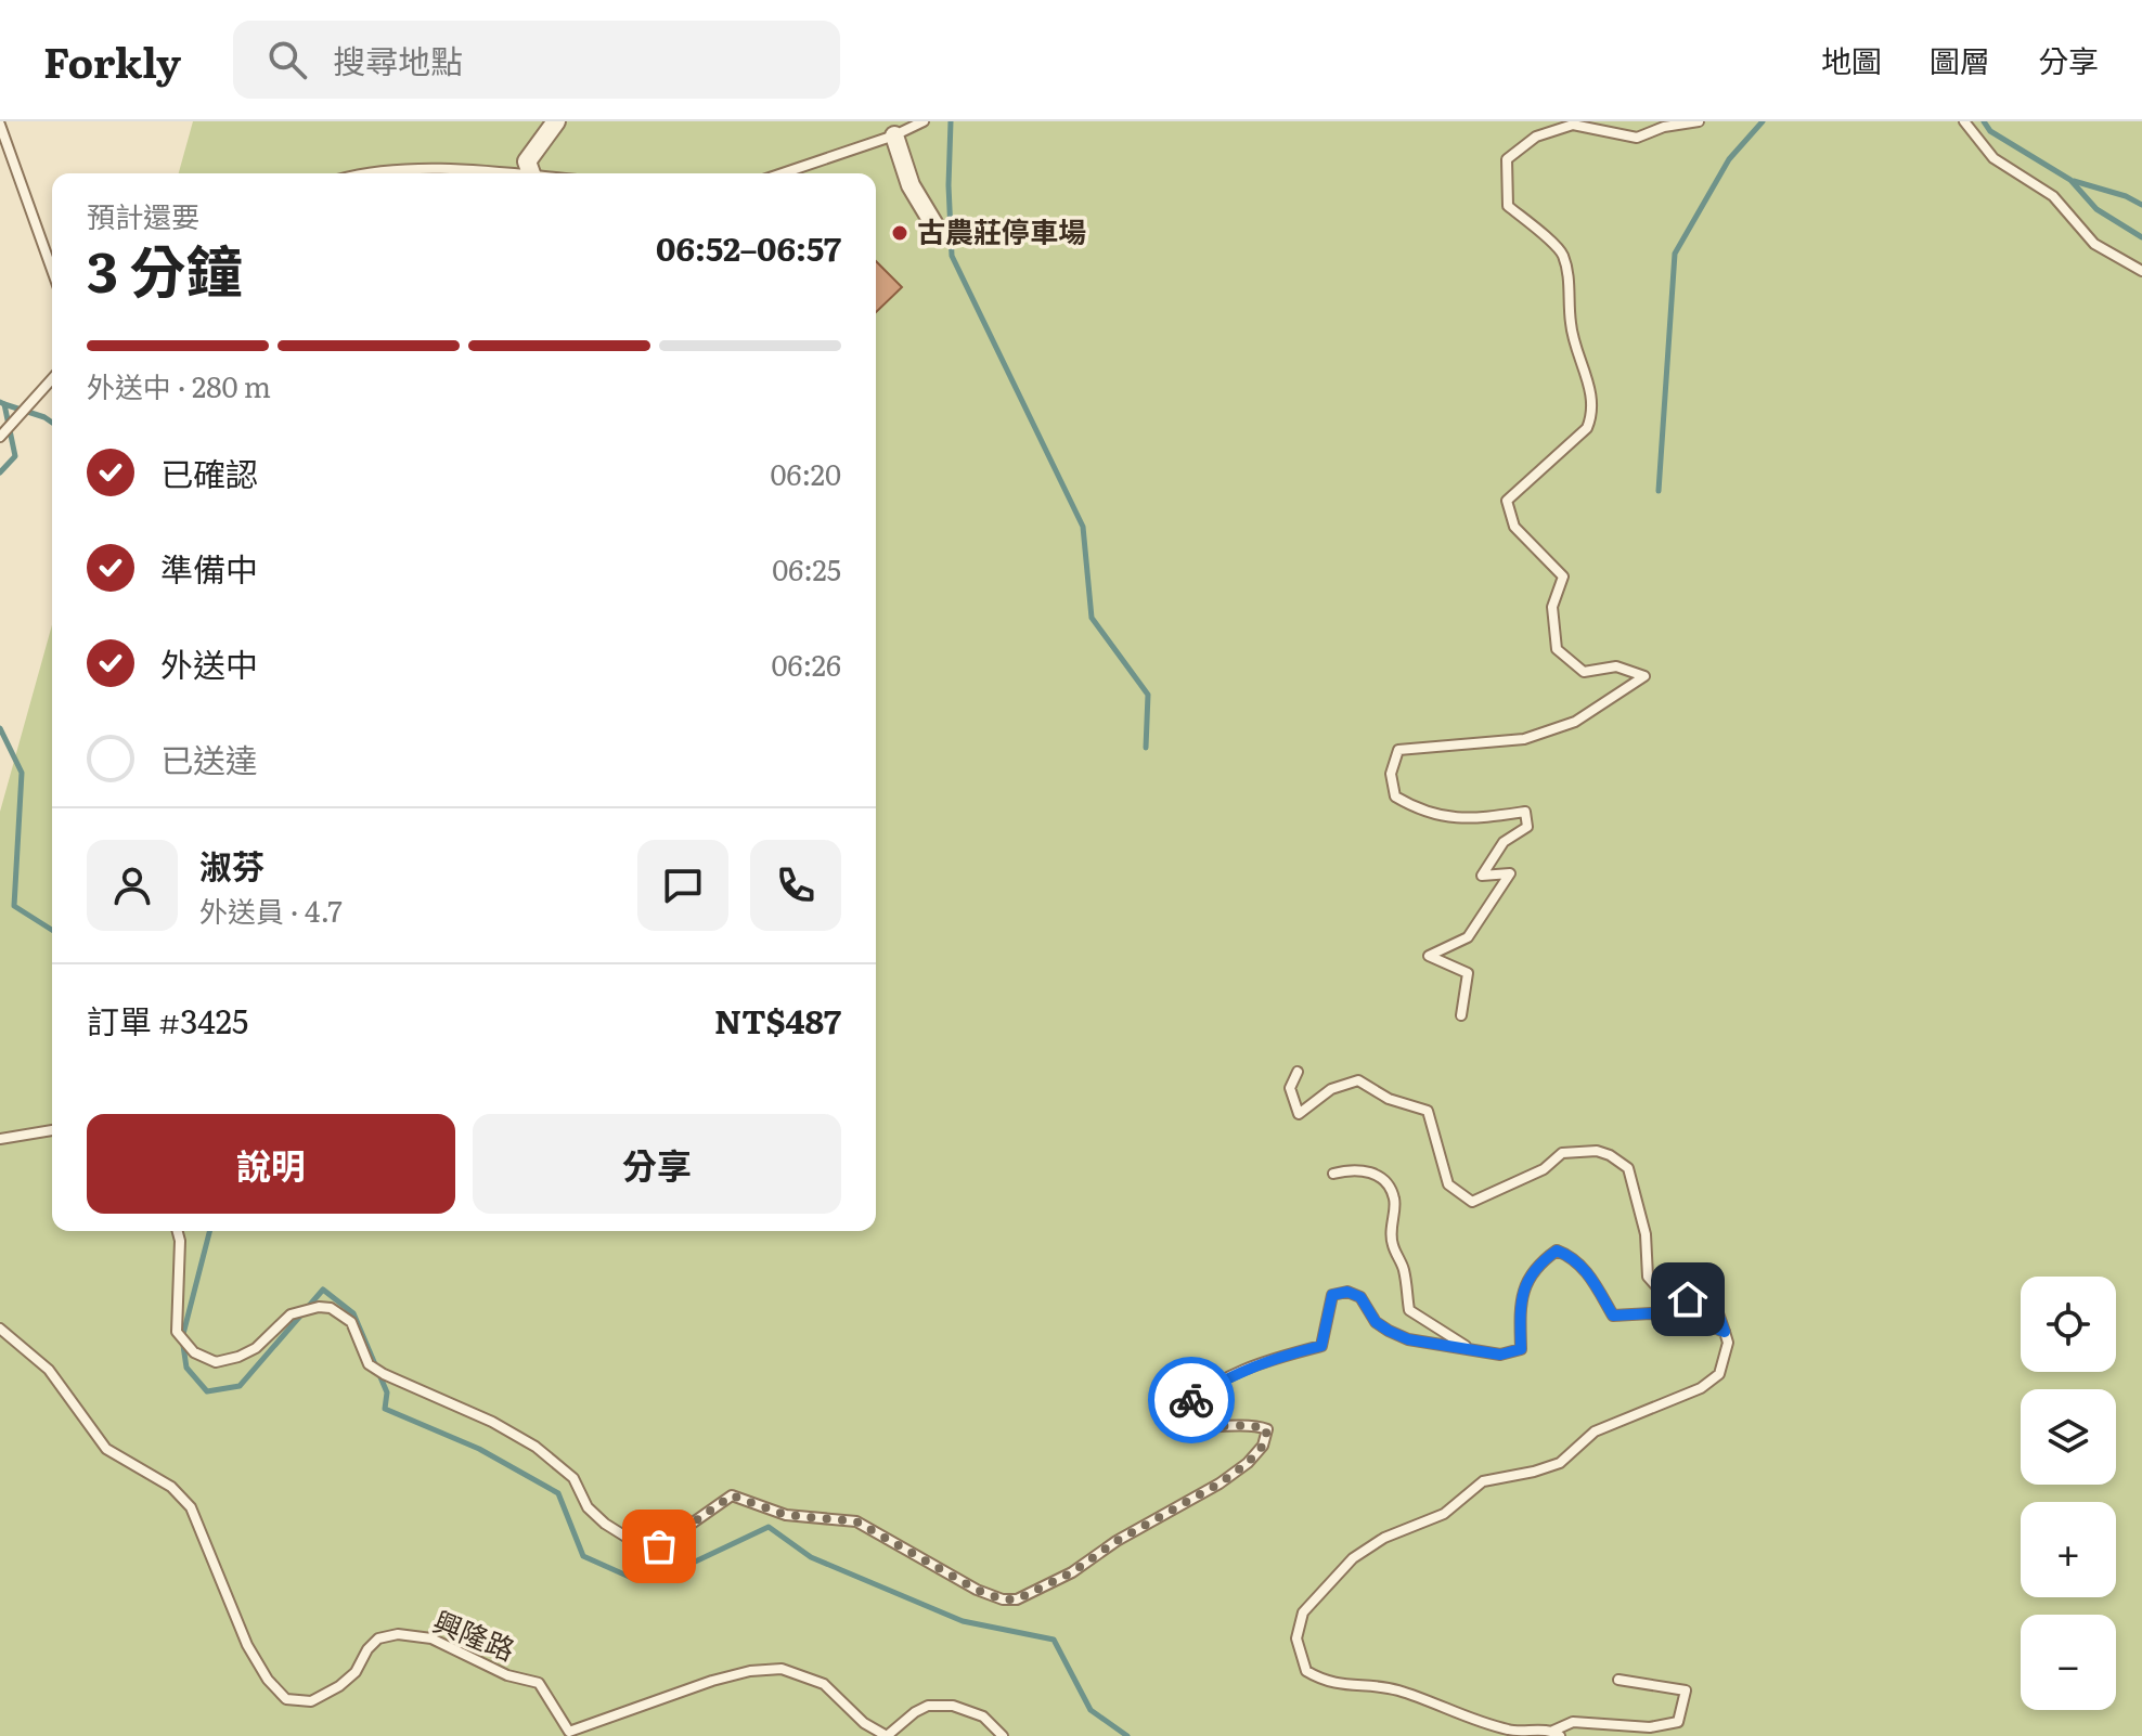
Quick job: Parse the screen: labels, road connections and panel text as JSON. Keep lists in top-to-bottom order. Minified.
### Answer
{"streets":{"lane":["興隆路"]},"places":["古農莊停車場"],"page":{"header":"Forkly","search":"搜尋地點","nav":["地圖","圖層","分享"],"heading":["3 分鐘","預計還要","06:52–06:57"],"panel":["淑芬","外送員 · 4.7","訂單 #3425","NT$487"],"bar":"外送中 · 280 m","list":[["已確認","06:20"],["準備中","06:25"],["外送中","06:26"],"已送達"],"buttons":["說明","分享"],"map_buttons":["+","−"]}}
